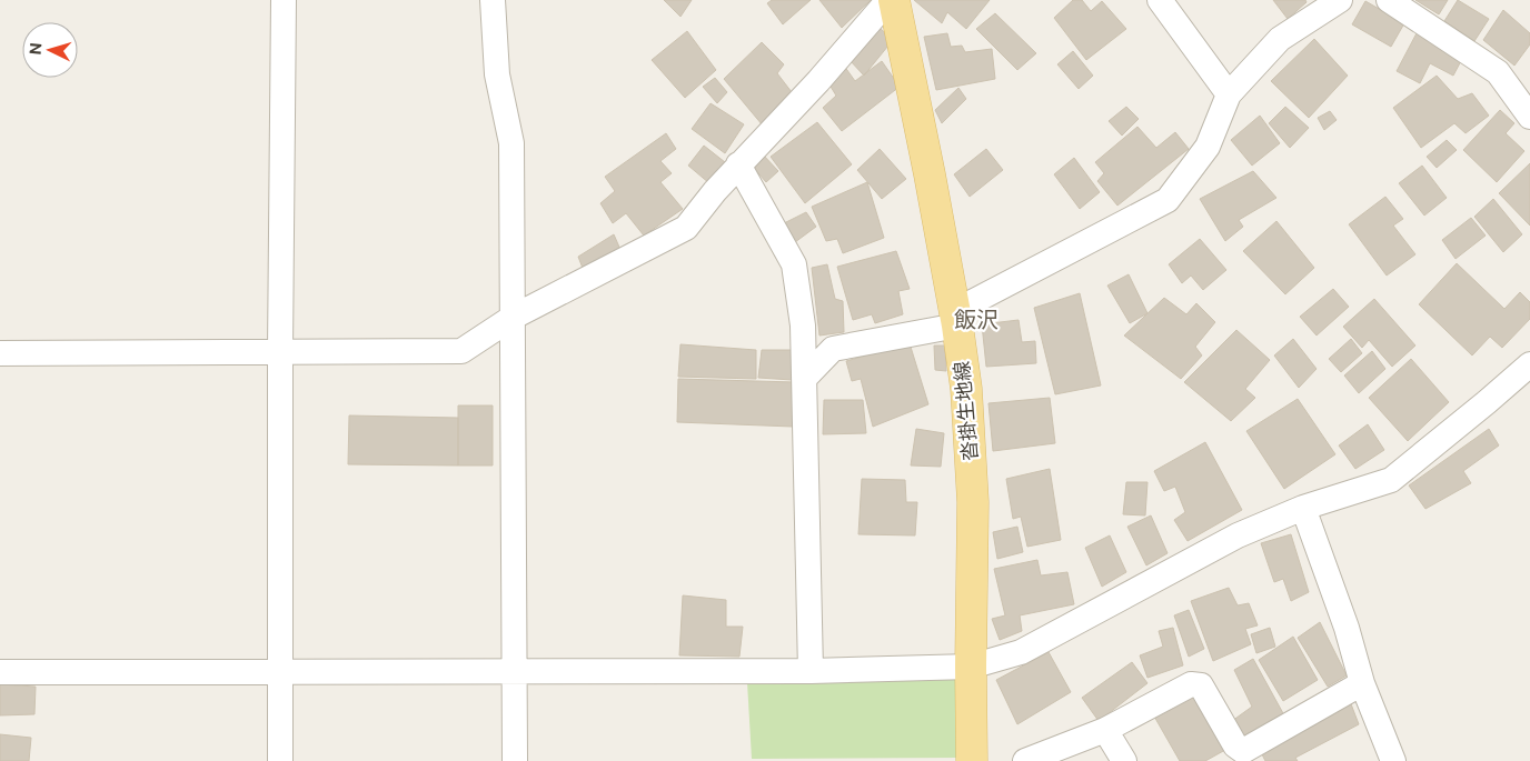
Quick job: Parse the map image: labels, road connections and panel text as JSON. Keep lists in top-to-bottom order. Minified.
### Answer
{"streets":{"main road":["沓掛生地線"]},"districts":["飯沢"],"north":"left"}
